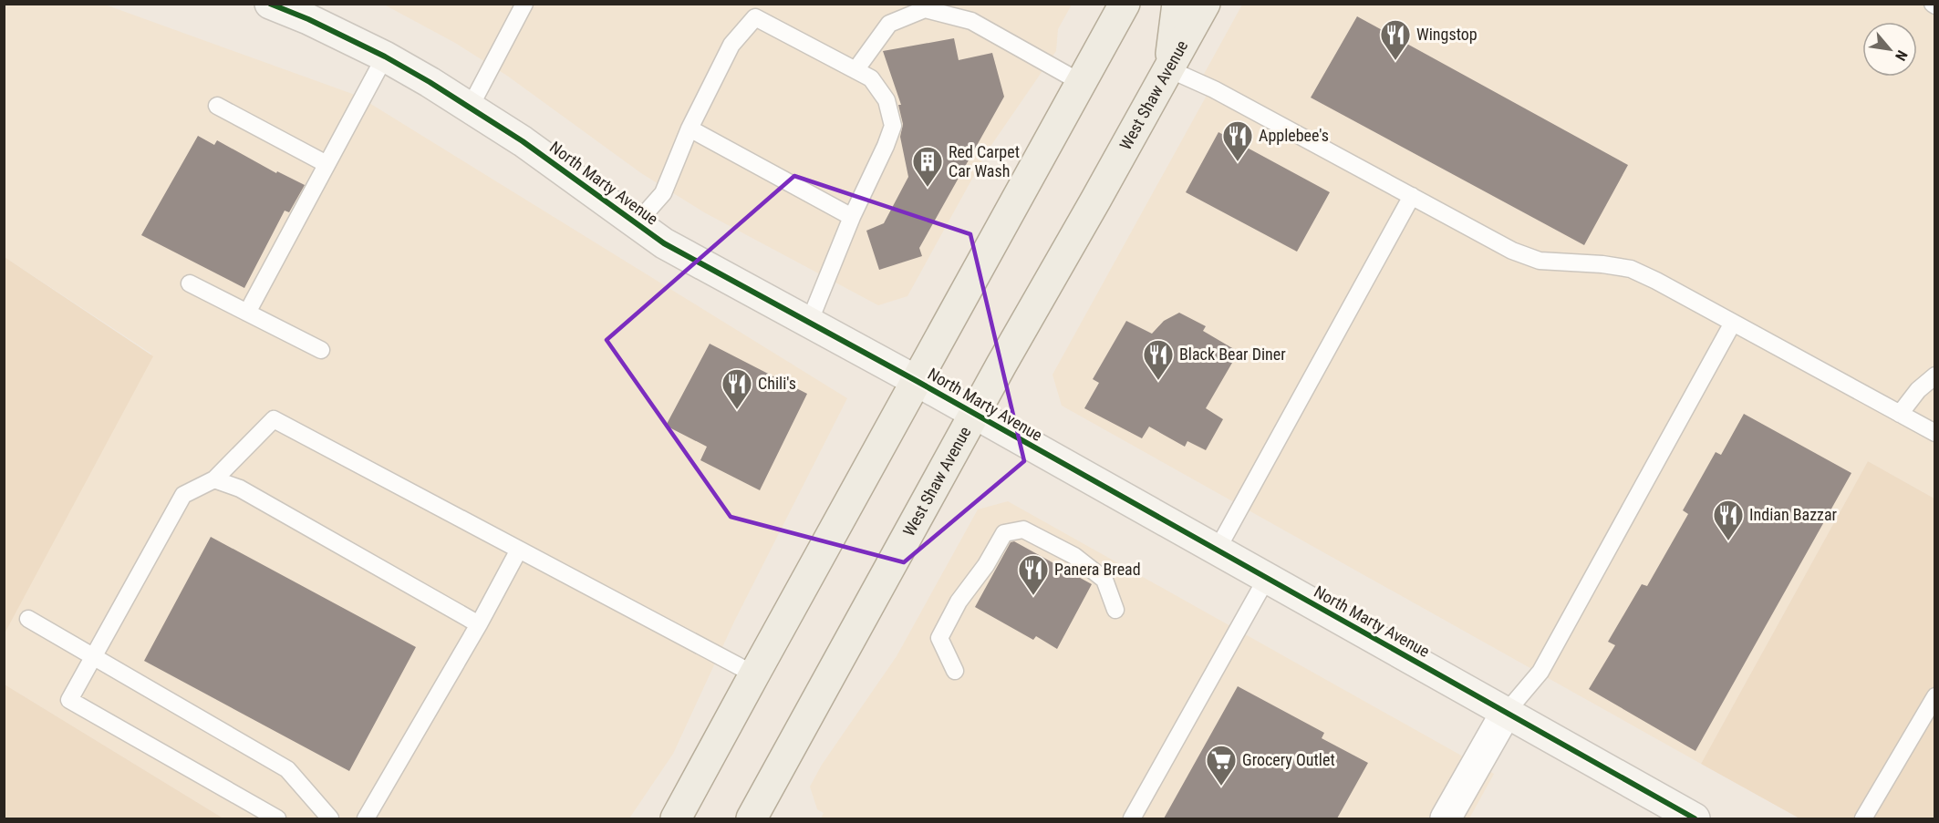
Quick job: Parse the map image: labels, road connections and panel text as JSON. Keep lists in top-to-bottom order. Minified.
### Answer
{"streets":{"main road":["West Shaw Avenue"],"street":["North Marty Avenue"]},"crossings":[["West Shaw Avenue","North Marty Avenue"]],"places":{"restaurant":["Wingstop","Applebee's","Black Bear Diner","Chili's","Indian Bazzar","Panera Bread"],"building":["Red Carpet Car Wash"],"supermarket":["Grocery Outlet"]},"north":"bottom right"}
